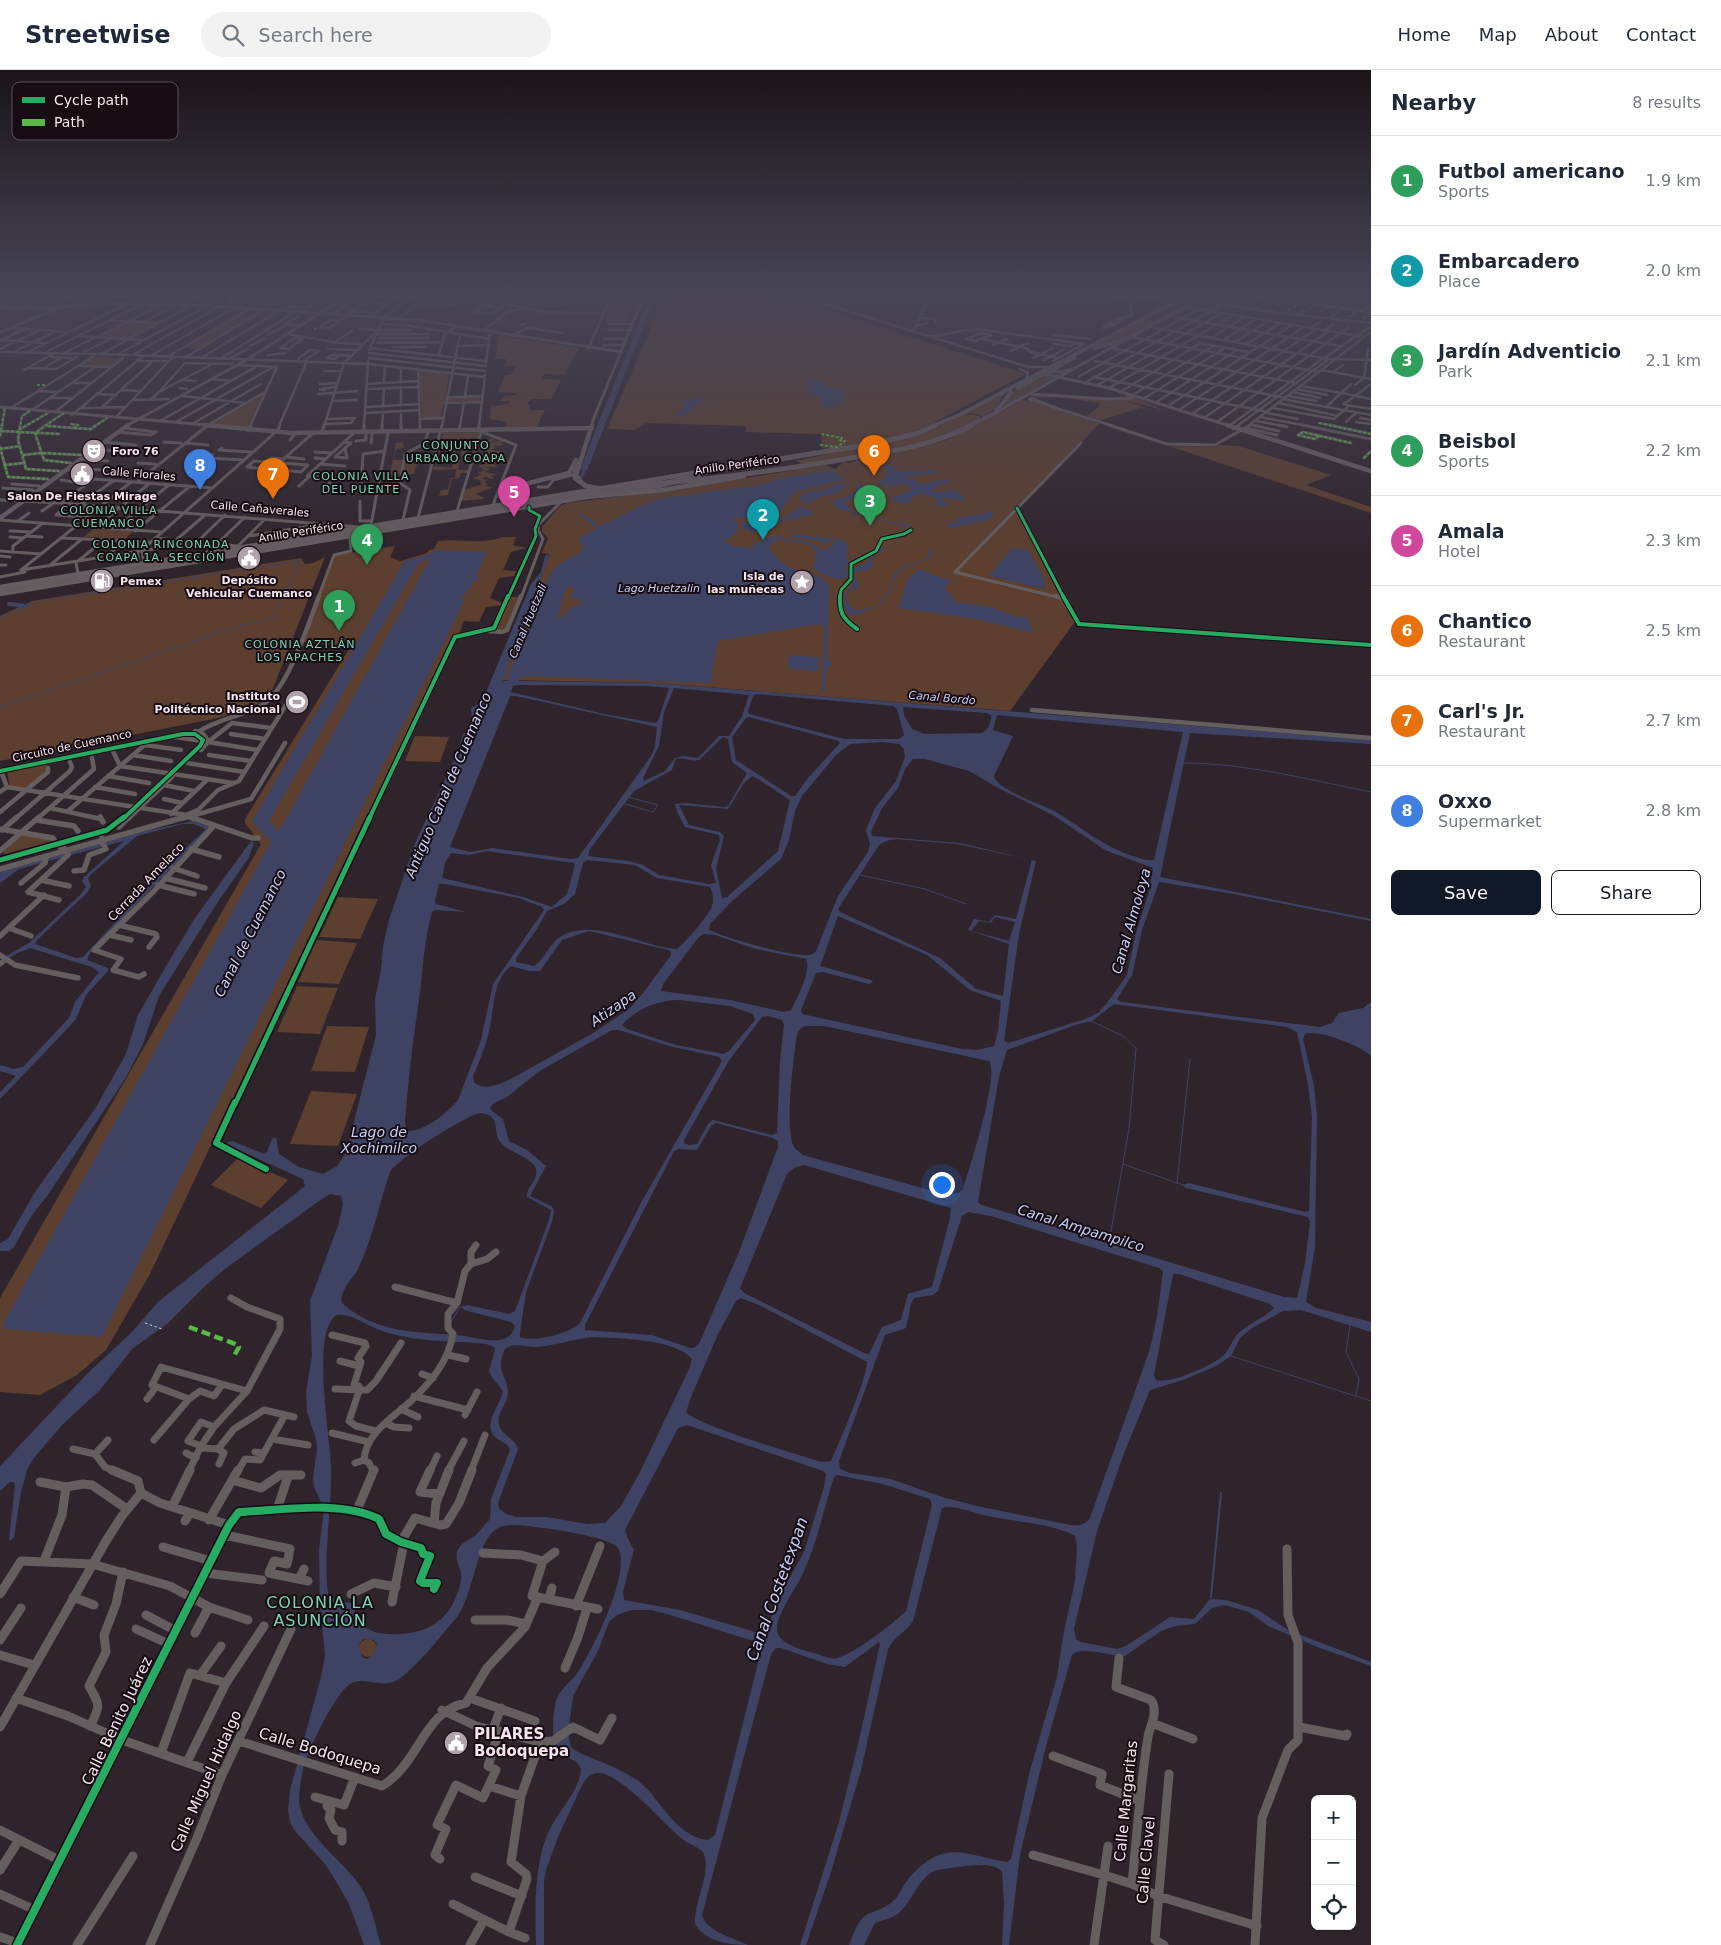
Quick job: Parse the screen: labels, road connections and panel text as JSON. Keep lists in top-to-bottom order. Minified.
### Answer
{"streets":{"highway":["Anillo Periférico"],"street":["Calle Florales","Calle Cañaverales","Circuito de Cuemanco","Cerrada Amelaco","Calle Benito Juárez","Calle Bodoquepa","Calle Miguel Hidalgo","Calle Margaritas","Calle Clavel"]},"crossings":[["Anillo Periférico","Calle Cañaverales"],["Calle Bodoquepa","Calle Miguel Hidalgo"]],"districts":["CONJUNTO URBANO COAPA","COLONIA VILLA DEL PUENTE","COLONIA VILLA CUEMANCO","COLONIA RINCONADA COAPA 1A. SECCIÓN","COLONIA AZTLÁN LOS APACHES","COLONIA LA ASUNCIÓN"],"water":["Lago Huetzalin","Canal Huetzali","Canal Bordo","Antiguo Canal de Cuemanco","Canal Almoloya","Canal de Cuemanco","Atizapa","Lago de Xochimilco","Canal Ampampilco","Canal Costetexpan"],"places":{"theatre":["Foro 76"],"public building":["Salon De Fiestas Mirage","Depósito Vehicular Cuemanco","PILARES Bodoquepa"],"fuel station":["Pemex"],"place":["Isla de las muñecas"],"sports":["Instituto Politécnico Nacional"]},"legend":["Cycle path","Path"],"page":{"header":"Streetwise","search":"Search here","nav":["Home","Map","About","Contact"],"heading":["Nearby","8 results"],"list":[{"mark":"1","name":"Futbol americano","note":"Sports","value":"1.9 km"},{"mark":"2","name":"Embarcadero","note":"Place","value":"2.0 km"},{"mark":"3","name":"Jardín Adventicio","note":"Park","value":"2.1 km"},{"mark":"4","name":"Beisbol","note":"Sports","value":"2.2 km"},{"mark":"5","name":"Amala","note":"Hotel","value":"2.3 km"},{"mark":"6","name":"Chantico","note":"Restaurant","value":"2.5 km"},{"mark":"7","name":"Carl's Jr.","note":"Restaurant","value":"2.7 km"},{"mark":"8","name":"Oxxo","note":"Supermarket","value":"2.8 km"}],"pins":["6","8","7","5","3","2","4","1"],"buttons":["Save","Share"],"map_buttons":["+","−"]}}
